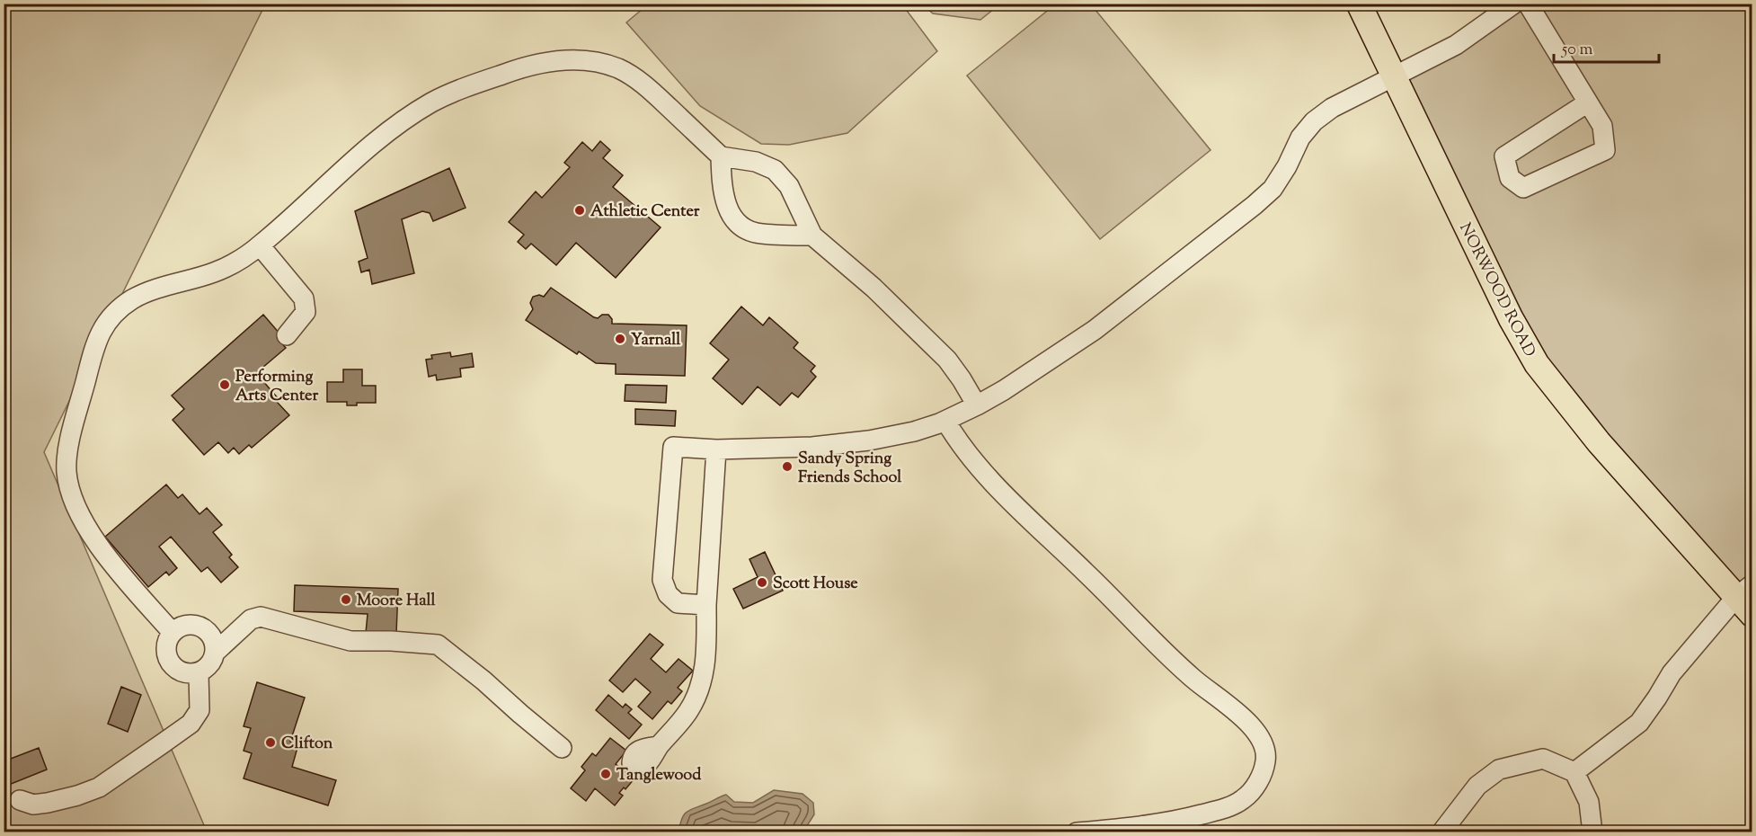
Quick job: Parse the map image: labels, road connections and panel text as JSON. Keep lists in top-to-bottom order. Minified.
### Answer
{"streets":{"main road":["NORWOOD ROAD"]},"places":["Athletic Center","Yarnall","Performing Arts Center","Sandy Spring Friends School","Scott House","Moore Hall","Clifton","Tanglewood"],"scale_bar":"50 m"}
